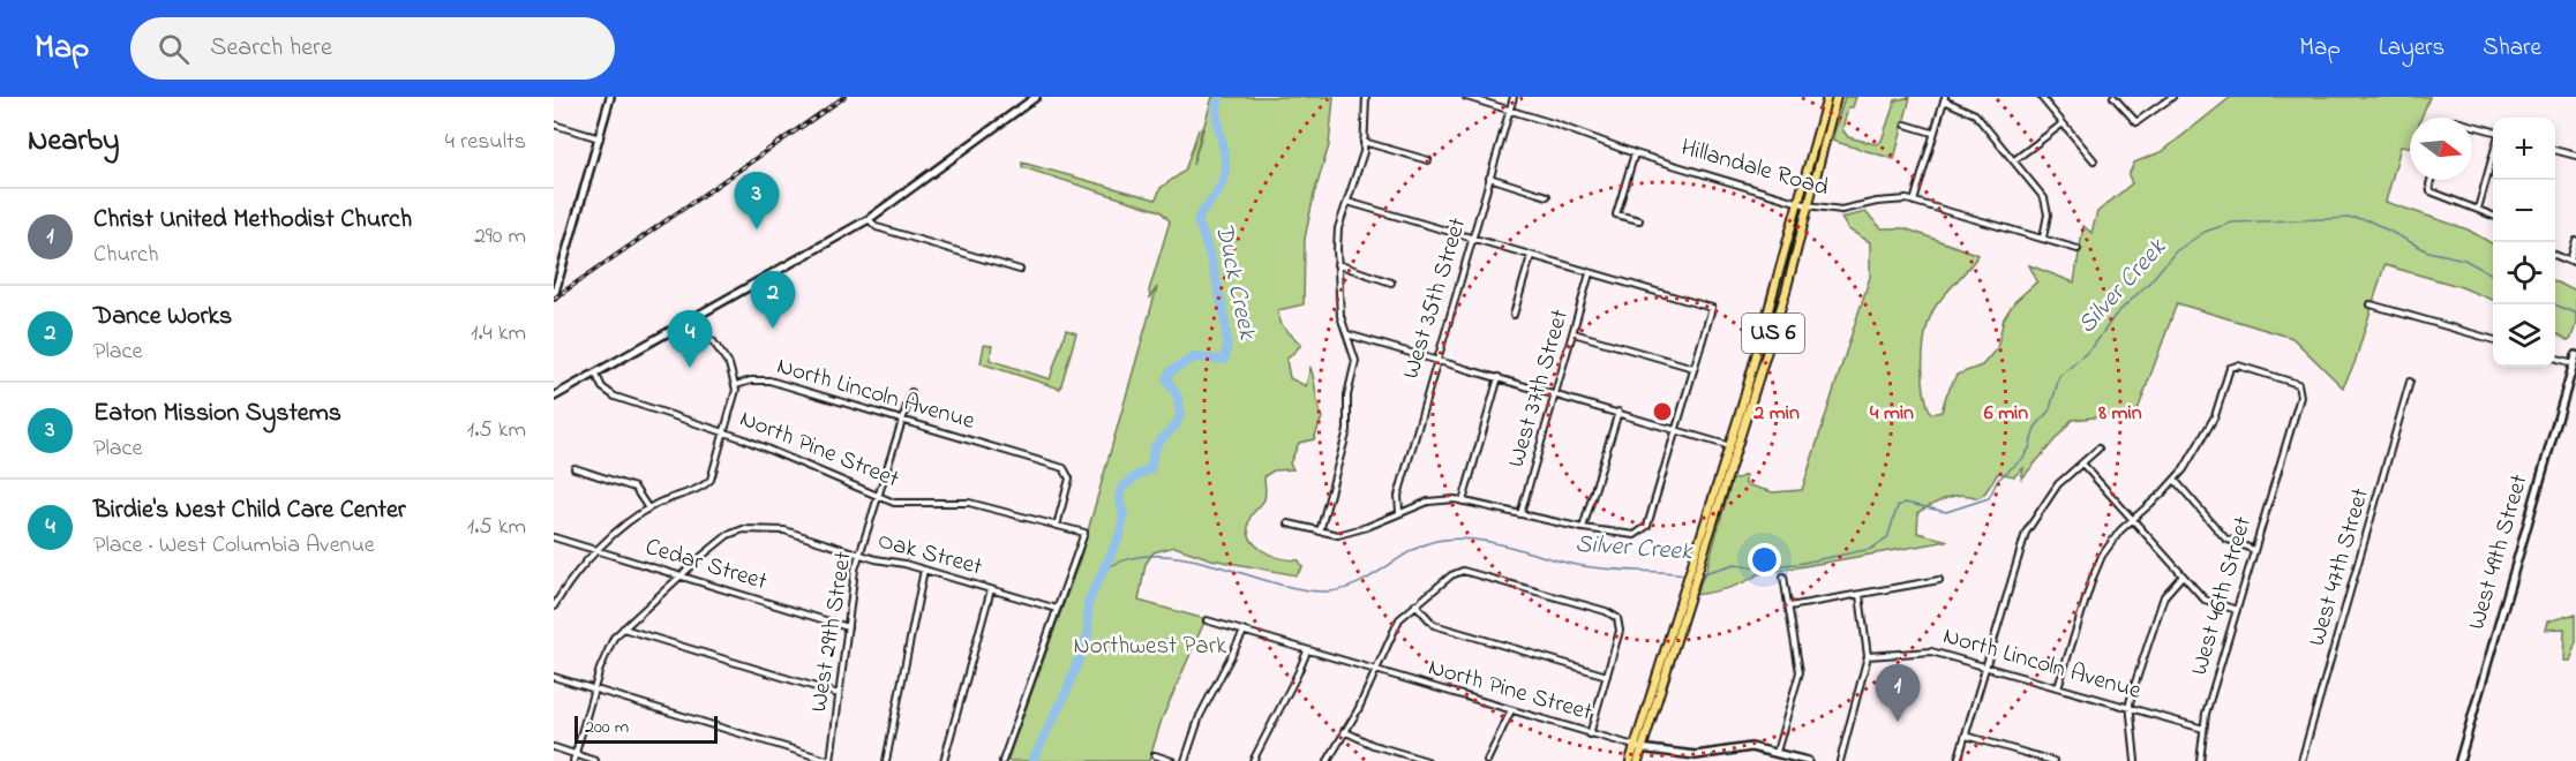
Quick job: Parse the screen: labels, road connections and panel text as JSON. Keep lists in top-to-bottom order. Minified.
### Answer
{"streets":{"main road":["US 6"],"street":["Hillandale Road","West 35th Street","West 37th Street","North Lincoln Avenue","North Pine Street","West 49th Street","Oak Street","Cedar Street","West 47th Street","West 46th Street","West 29th Street"]},"crossings":[["Hillandale Road","West 35th Street"],["Hillandale Road","US 6"],["US 6","North Pine Street"],["North Lincoln Avenue","North Pine Street"],["North Lincoln Avenue","West 46th Street"],["North Lincoln Avenue","West 29th Street"],["North Pine Street","Oak Street"],["North Pine Street","West 29th Street"],["Oak Street","Cedar Street"],["Oak Street","West 29th Street"],["Cedar Street","West 29th Street"]],"water":["Duck Creek","Silver Creek"],"parks":["Northwest Park"],"scale_bar":"200 m","north":"right","page":{"header":"Map","search":"Search here","nav":["Map","Layers","Share"],"heading":["Nearby","4 results"],"map_buttons":["+","−"],"pins":["3","2","4","1"],"list":[{"mark":"1","name":"Christ United Methodist Church","note":"Church","value":"290 m"},{"mark":"2","name":"Dance Works","note":"Place","value":"1.4 km"},{"mark":"3","name":"Eaton Mission Systems","note":"Place","value":"1.5 km"},{"mark":"4","name":"Birdie's Nest Child Care Center","note":"Place · West Columbia Avenue","value":"1.5 km"}],"scale":"200 m"},"rings":["2 min","4 min","6 min","8 min"]}
